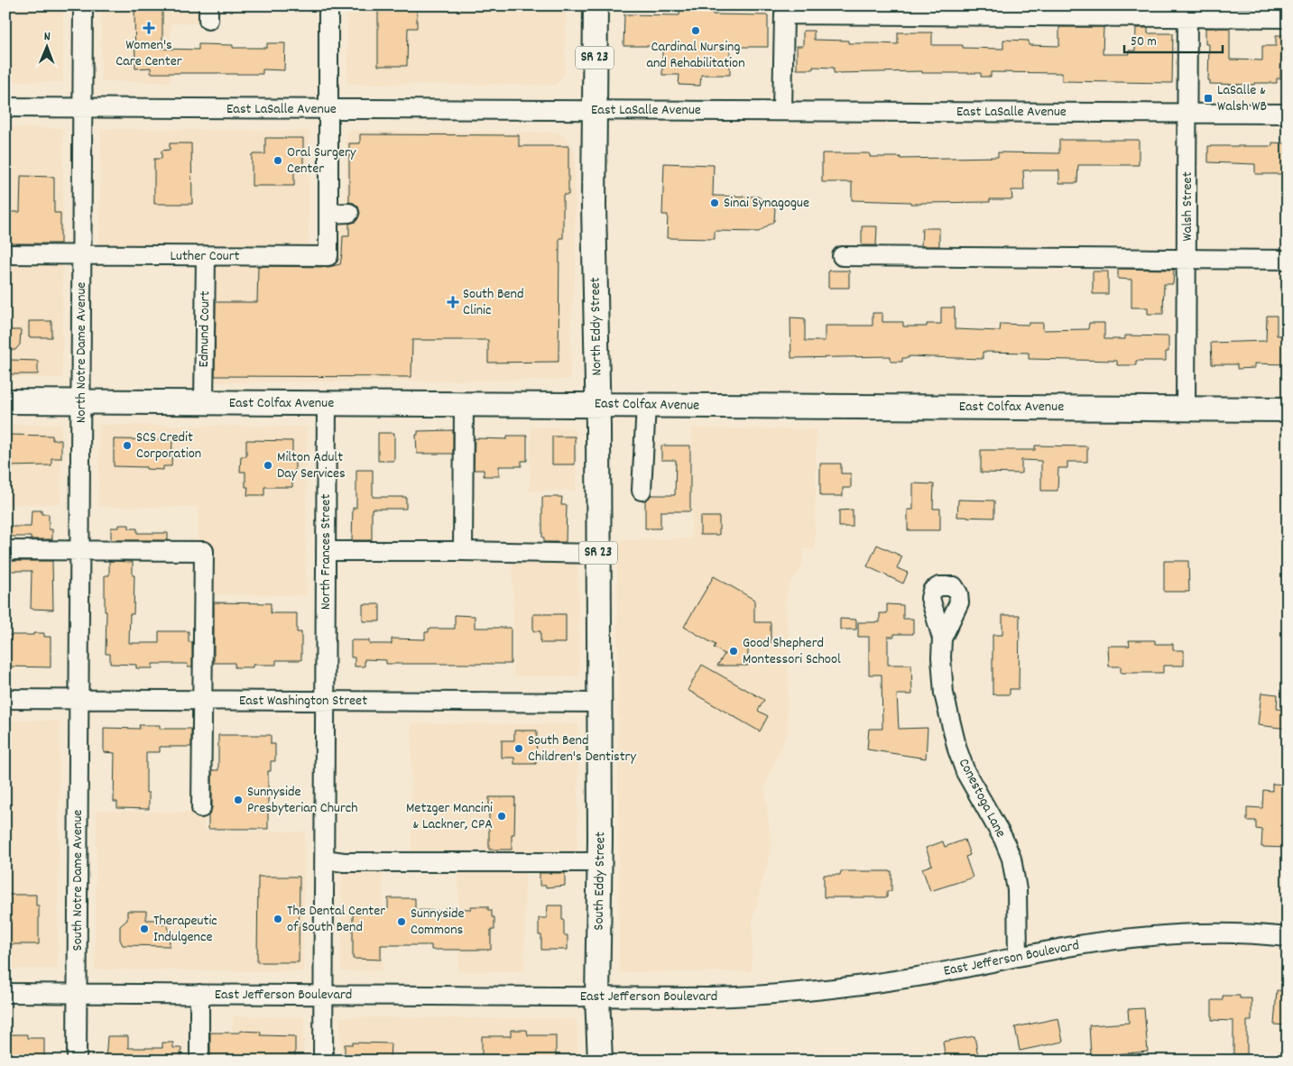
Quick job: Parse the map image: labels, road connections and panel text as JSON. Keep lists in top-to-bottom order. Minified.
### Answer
{"streets":{"main road":["SR 23","North Eddy Street","East Colfax Avenue","South Eddy Street"],"street":["East LaSalle Avenue","Walsh Street","Luther Court","Edmund Court","North Notre Dame Avenue","North Frances Street","East Washington Street","Conestoga Lane","South Notre Dame Avenue","East Jefferson Boulevard"]},"crossings":[["East LaSalle Avenue","Walsh Street"],["East LaSalle Avenue","North Eddy Street"],["East LaSalle Avenue","North Notre Dame Avenue"],["Walsh Street","East Colfax Avenue"],["Luther Court","Edmund Court"],["Luther Court","North Notre Dame Avenue"],["North Eddy Street","East Colfax Avenue"],["North Eddy Street","East Washington Street"],["North Eddy Street","South Eddy Street"],["Edmund Court","East Colfax Avenue"],["North Notre Dame Avenue","East Colfax Avenue"],["North Notre Dame Avenue","East Washington Street"],["North Notre Dame Avenue","South Notre Dame Avenue"],["East Colfax Avenue","North Frances Street"],["North Frances Street","East Washington Street"],["North Frances Street","East Jefferson Boulevard"],["East Washington Street","South Notre Dame Avenue"],["East Washington Street","South Eddy Street"],["Conestoga Lane","East Jefferson Boulevard"],["South Notre Dame Avenue","East Jefferson Boulevard"],["South Eddy Street","East Jefferson Boulevard"]],"places":{"health":["Women's Care Center","South Bend Clinic"],"other":["Cardinal Nursing and Rehabilitation","Oral Surgery Center","Sinai Synagogue","SCS Credit Corporation","Milton Adult Day Services","Good Shepherd Montessori School","South Bend Children's Dentistry","Sunnyside Presbyterian Church","Metzger Mancini & Lackner, CPA","The Dental Center of South Bend","Sunnyside Commons","Therapeutic Indulgence"],"transit":["LaSalle & Walsh WB"]},"scale_bar":"50 m","north":"top"}
